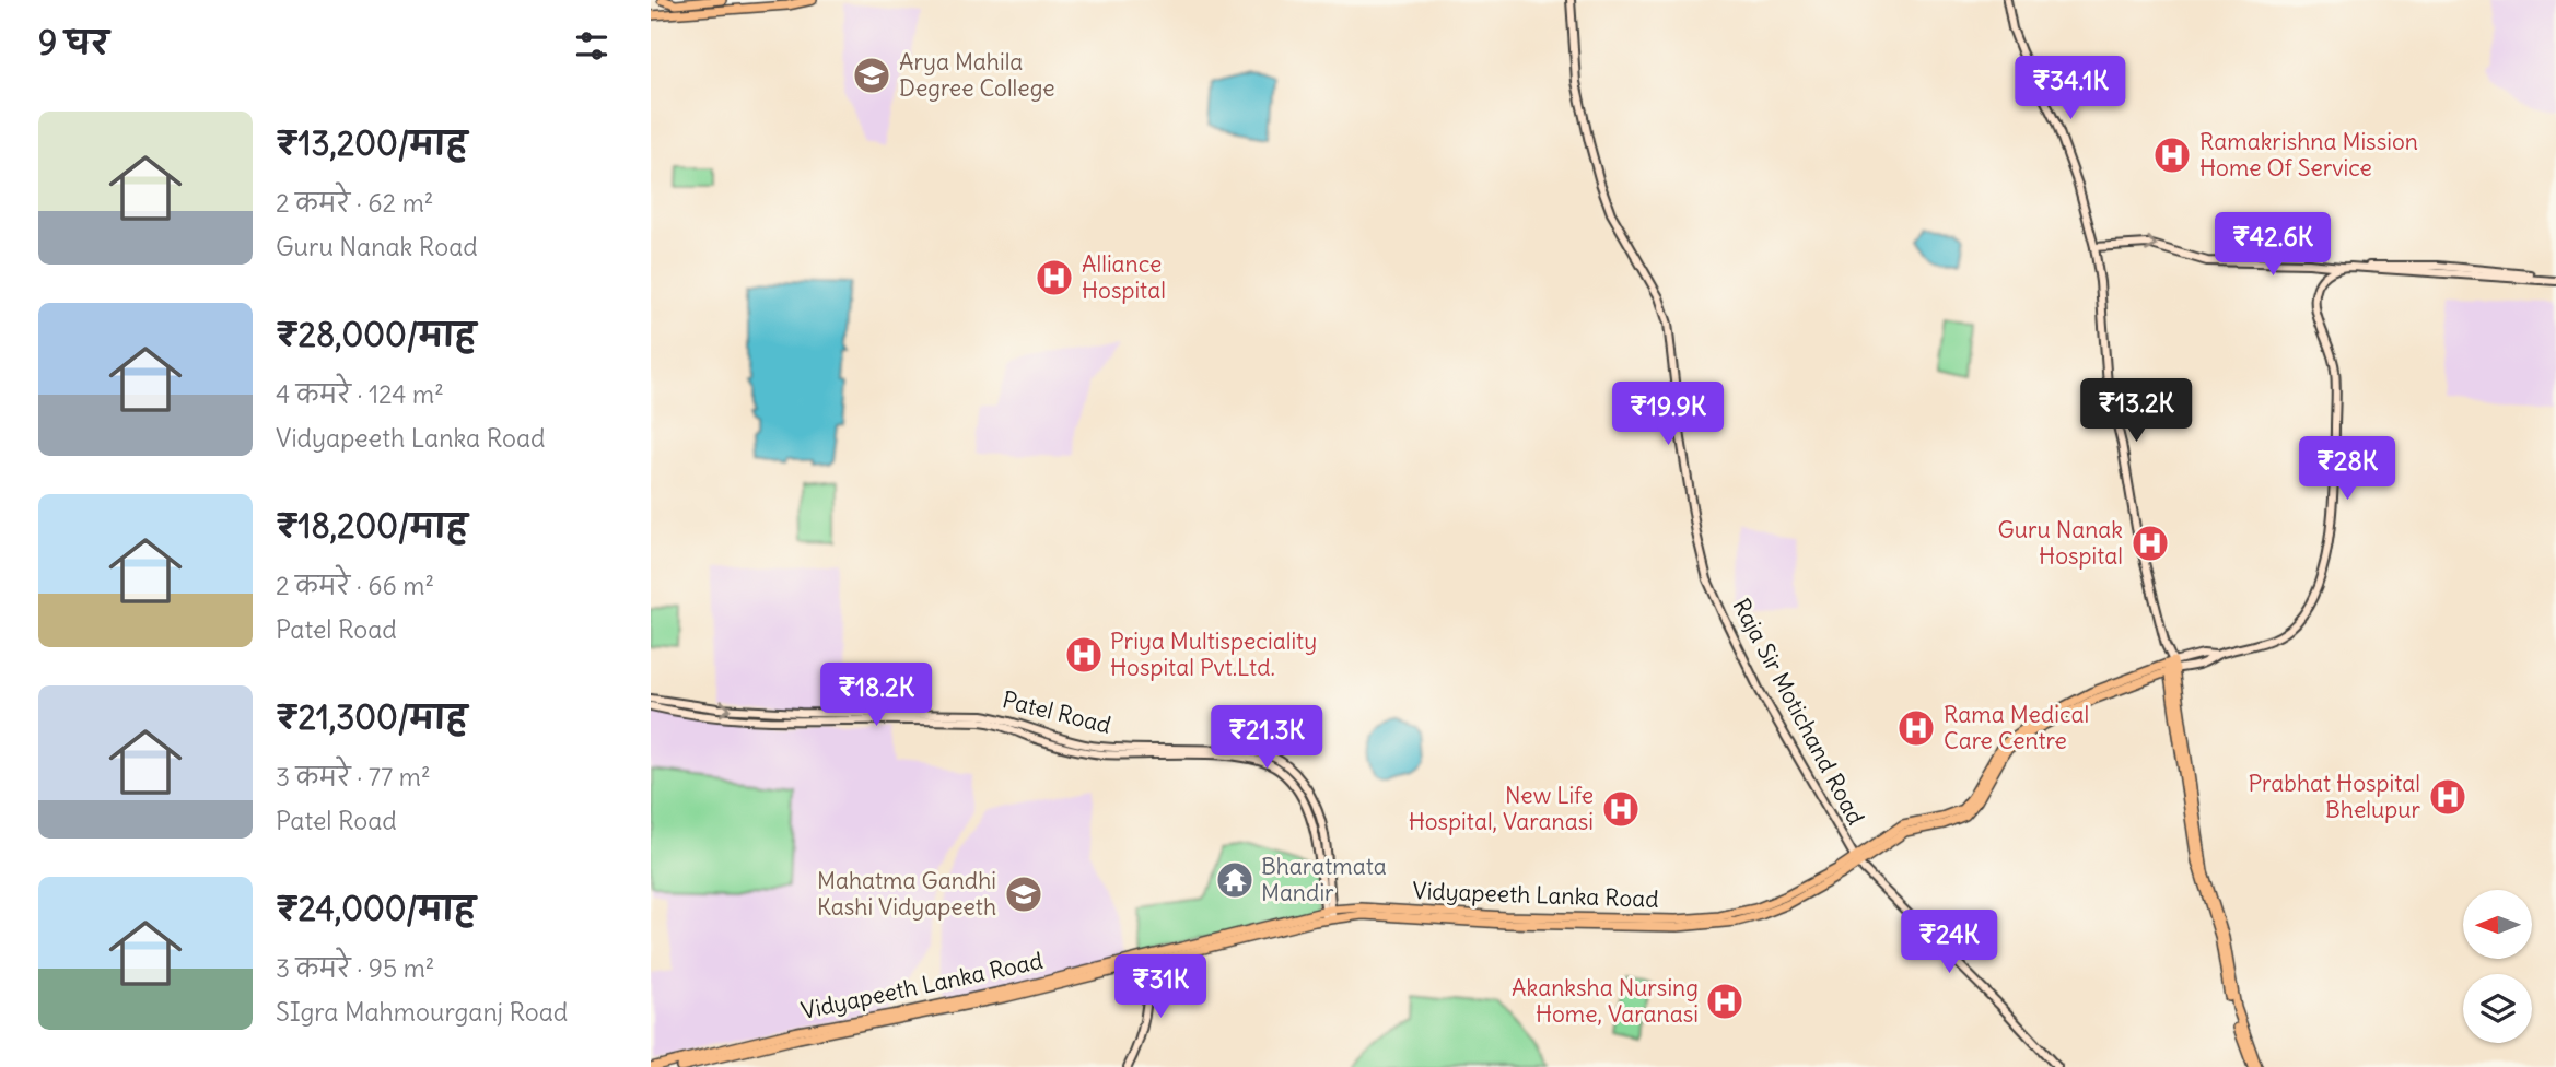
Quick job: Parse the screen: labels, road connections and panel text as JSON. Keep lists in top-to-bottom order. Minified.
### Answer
{"streets":{"main road":["Vidyapeeth Lanka Road"],"street":["Raja Sir Motichand Road","Patel Road"]},"crossings":[["Raja Sir Motichand Road","Vidyapeeth Lanka Road"],["Patel Road","Vidyapeeth Lanka Road"]],"places":{"school or university":["Arya Mahila Degree College","Mahatma Gandhi Kashi Vidyapeeth"],"hospital":["Ramakrishna Mission Home Of Service","Alliance Hospital","Guru Nanak Hospital","Priya Multispeciality Hospital Pvt.Ltd.","Rama Medical Care Centre","Prabhat Hospital Bhelupur","New Life Hospital, Varanasi","Akanksha Nursing Home, Varanasi"],"temple":["Bharatmata Mandir"]},"north":"left","page":{"heading":"9 घर","price":["₹34.1K","₹42.6K","₹13.2K","₹19.9K","₹28K","₹18.2K","₹21.3K","₹24K","₹31K"],"list":[{"name":"₹13,200/माह","note":"2 कमरे · 62 m² · Guru Nanak Road"},{"name":"₹28,000/माह","note":"4 कमरे · 124 m² · Vidyapeeth Lanka Road"},{"name":"₹18,200/माह","note":"2 कमरे · 66 m² · Patel Road"},{"name":"₹21,300/माह","note":"3 कमरे · 77 m² · Patel Road"},{"name":"₹24,000/माह","note":"3 कमरे · 95 m² · SIgra Mahmourganj Road"}]}}
